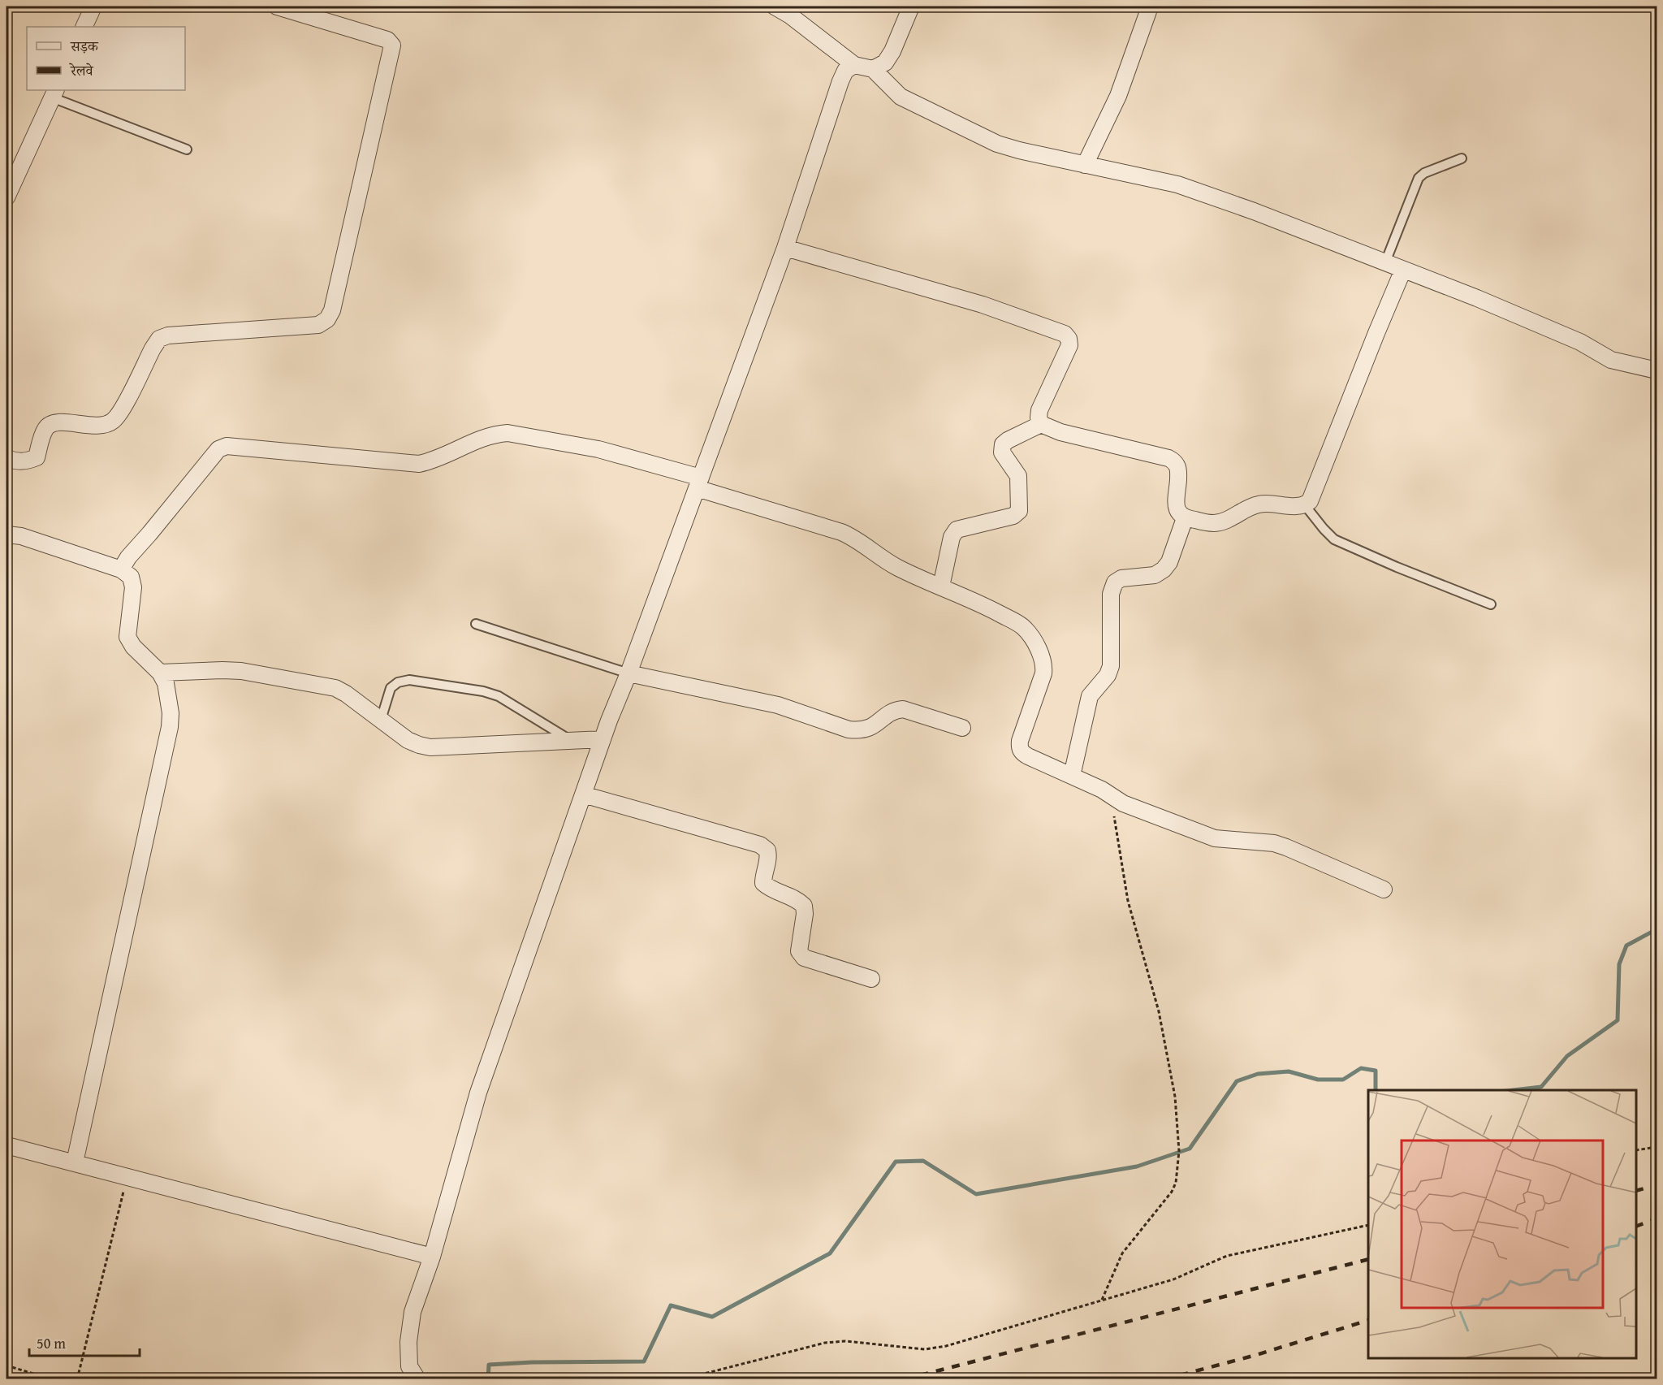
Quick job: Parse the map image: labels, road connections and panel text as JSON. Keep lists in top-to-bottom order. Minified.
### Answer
{"legend":["सड़क","रेलवे"],"scale_bar":"50 m"}
